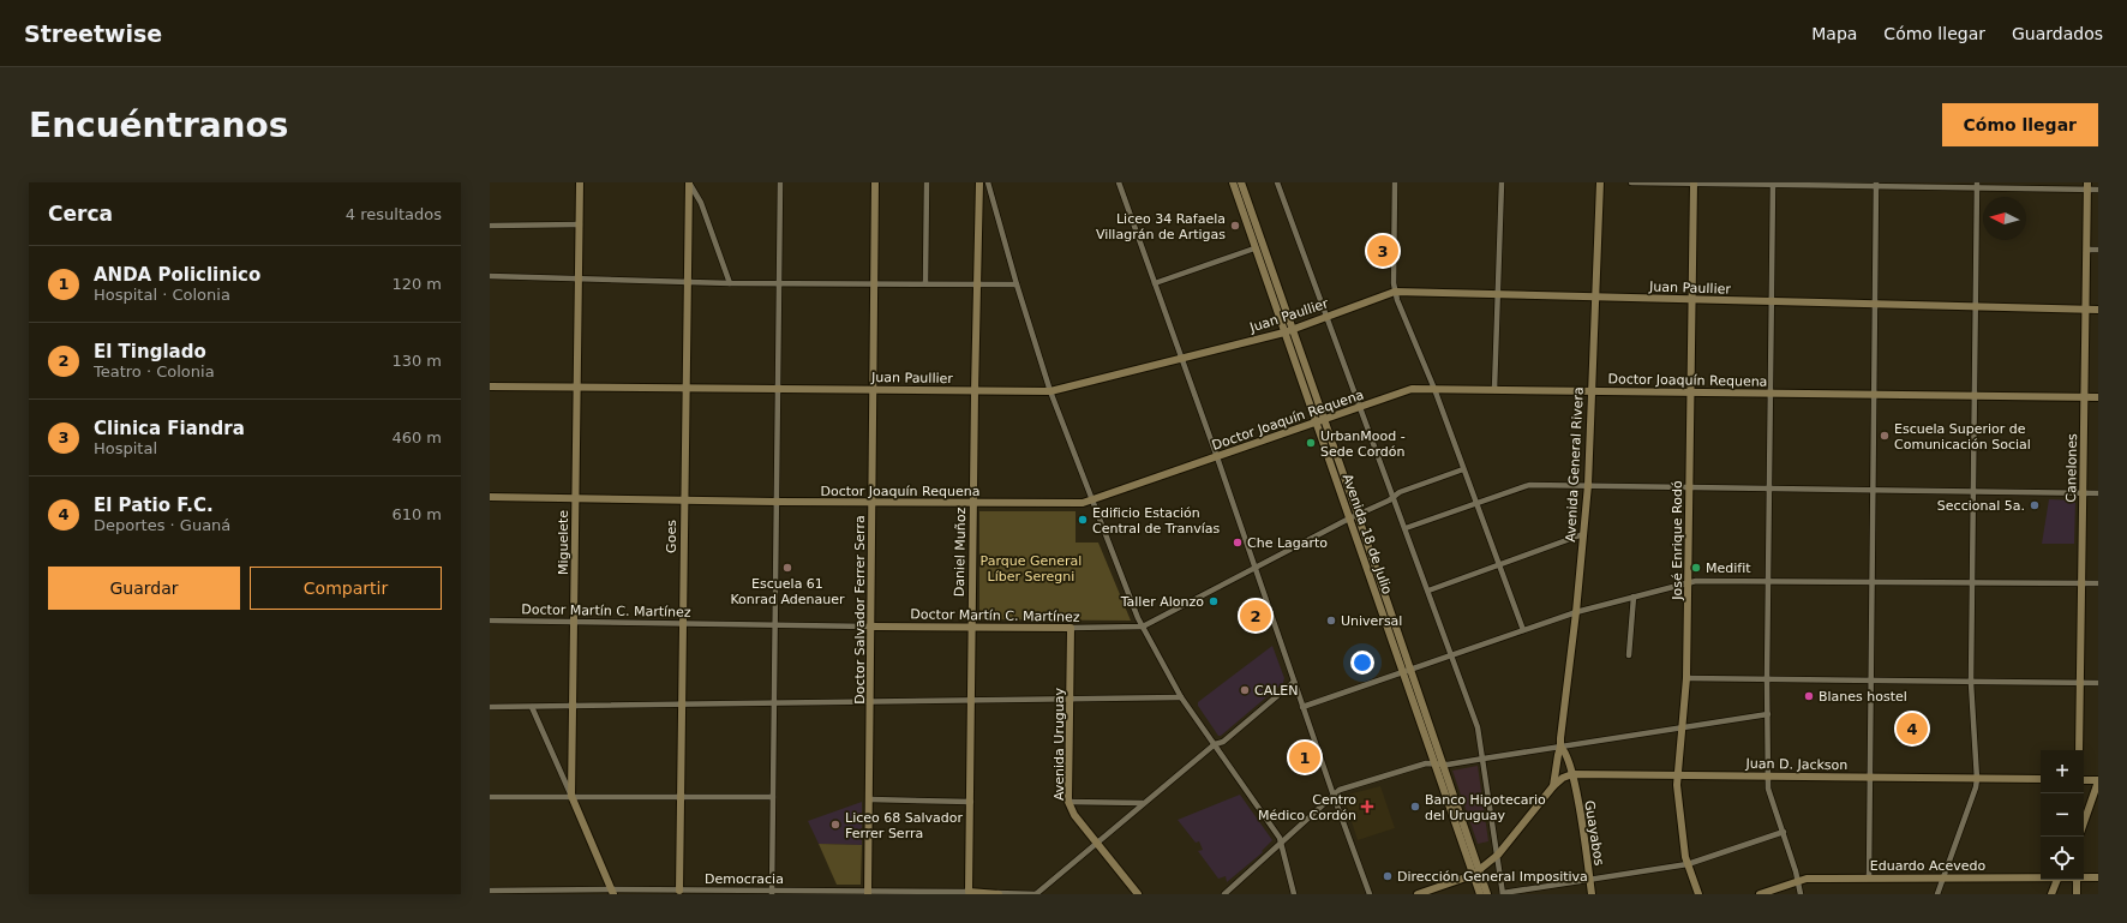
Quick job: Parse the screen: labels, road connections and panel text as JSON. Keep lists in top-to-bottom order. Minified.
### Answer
{"streets":{"street":["Juan Paullier","Doctor Joaquín Requena","Avenida General Rivera","Canelones","Avenida 18 de Julio","Goes","José Enrique Rodó","Miguelete","Daniel Muñoz","Doctor Salvador Ferrer Serra","Doctor Martín C. Martínez","Avenida Uruguay","Juan D. Jackson","Guayabos","Eduardo Acevedo","Democracia"]},"crossings":[["Juan Paullier","Avenida General Rivera"],["Juan Paullier","Canelones"],["Juan Paullier","Avenida 18 de Julio"],["Juan Paullier","Goes"],["Juan Paullier","José Enrique Rodó"],["Juan Paullier","Miguelete"],["Juan Paullier","Daniel Muñoz"],["Juan Paullier","Doctor Salvador Ferrer Serra"],["Doctor Joaquín Requena","Avenida General Rivera"],["Doctor Joaquín Requena","Canelones"],["Doctor Joaquín Requena","Avenida 18 de Julio"],["Doctor Joaquín Requena","Goes"],["Doctor Joaquín Requena","José Enrique Rodó"],["Doctor Joaquín Requena","Miguelete"],["Doctor Joaquín Requena","Daniel Muñoz"],["Doctor Joaquín Requena","Doctor Salvador Ferrer Serra"],["Avenida 18 de Julio","Doctor Martín C. Martínez"],["Goes","Doctor Martín C. Martínez"],["Goes","Democracia"],["José Enrique Rodó","Juan D. Jackson"],["Miguelete","Doctor Martín C. Martínez"],["Miguelete","Democracia"],["Daniel Muñoz","Doctor Martín C. Martínez"],["Daniel Muñoz","Democracia"],["Doctor Salvador Ferrer Serra","Doctor Martín C. Martínez"],["Doctor Salvador Ferrer Serra","Democracia"],["Doctor Martín C. Martínez","Avenida Uruguay"],["Juan D. Jackson","Guayabos"]],"parks":["Parque General Líber Seregni"],"places":{"other":["Liceo 34 Rafaela Villagrán de Artigas","Escuela Superior de Comunicación Social","UrbanMood - Sede Cordón","Seccional 5a.","Edificio Estación Central de Tranvías","Che Lagarto","Escuela 61 Konrad Adenauer","Medifit","Taller Alonzo","Universal","CALEN","Blanes hostel","Banco Hipotecario del Uruguay","Liceo 68 Salvador Ferrer Serra","Dirección General Impositiva"],"health":["Centro Médico Cordón"]},"north":"left","page":{"header":"Streetwise","nav":["Mapa","Cómo llegar","Guardados"],"buttons":["Cómo llegar",["Guardar","Compartir"]],"title":"Encuéntranos","heading":["Cerca","4 resultados"],"pins":["3","2","4","1"],"list":[{"mark":"1","name":"ANDA Policlinico","note":"Hospital · Colonia","value":"120 m"},{"mark":"2","name":"El Tinglado","note":"Teatro · Colonia","value":"130 m"},{"mark":"3","name":"Clinica Fiandra","note":"Hospital","value":"460 m"},{"mark":"4","name":"El Patio F.C.","note":"Deportes · Guaná","value":"610 m"}],"map_buttons":["+","−"]}}
